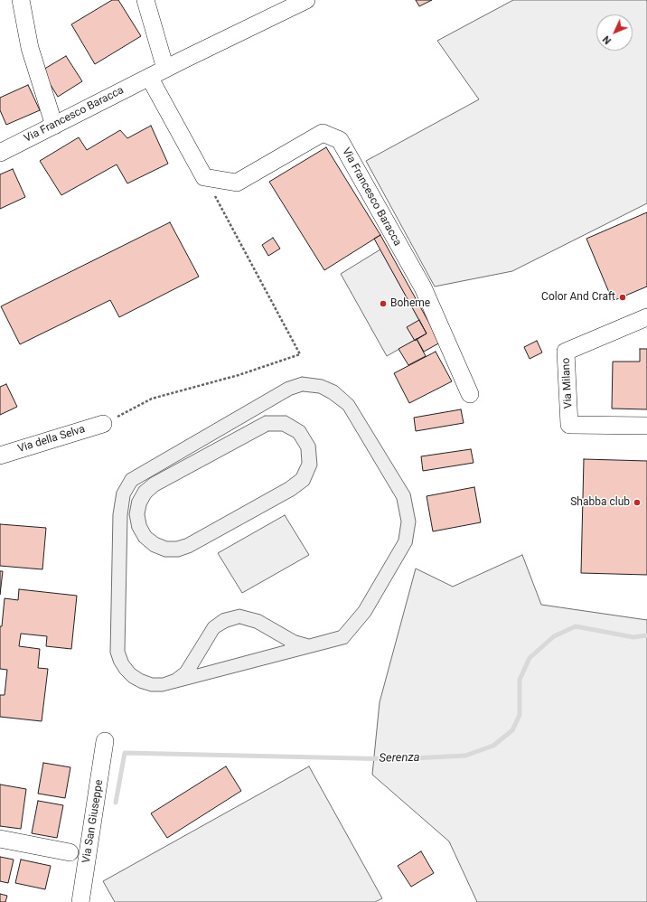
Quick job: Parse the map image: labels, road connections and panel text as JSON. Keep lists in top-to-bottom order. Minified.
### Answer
{"streets":{"street":["Via Francesco Baracca","Via Milano","Via della Selva","Via San Giuseppe"]},"water":["Serenza"],"places":["Color And Craft","Boheme","Shabba club"],"north":"bottom left"}
